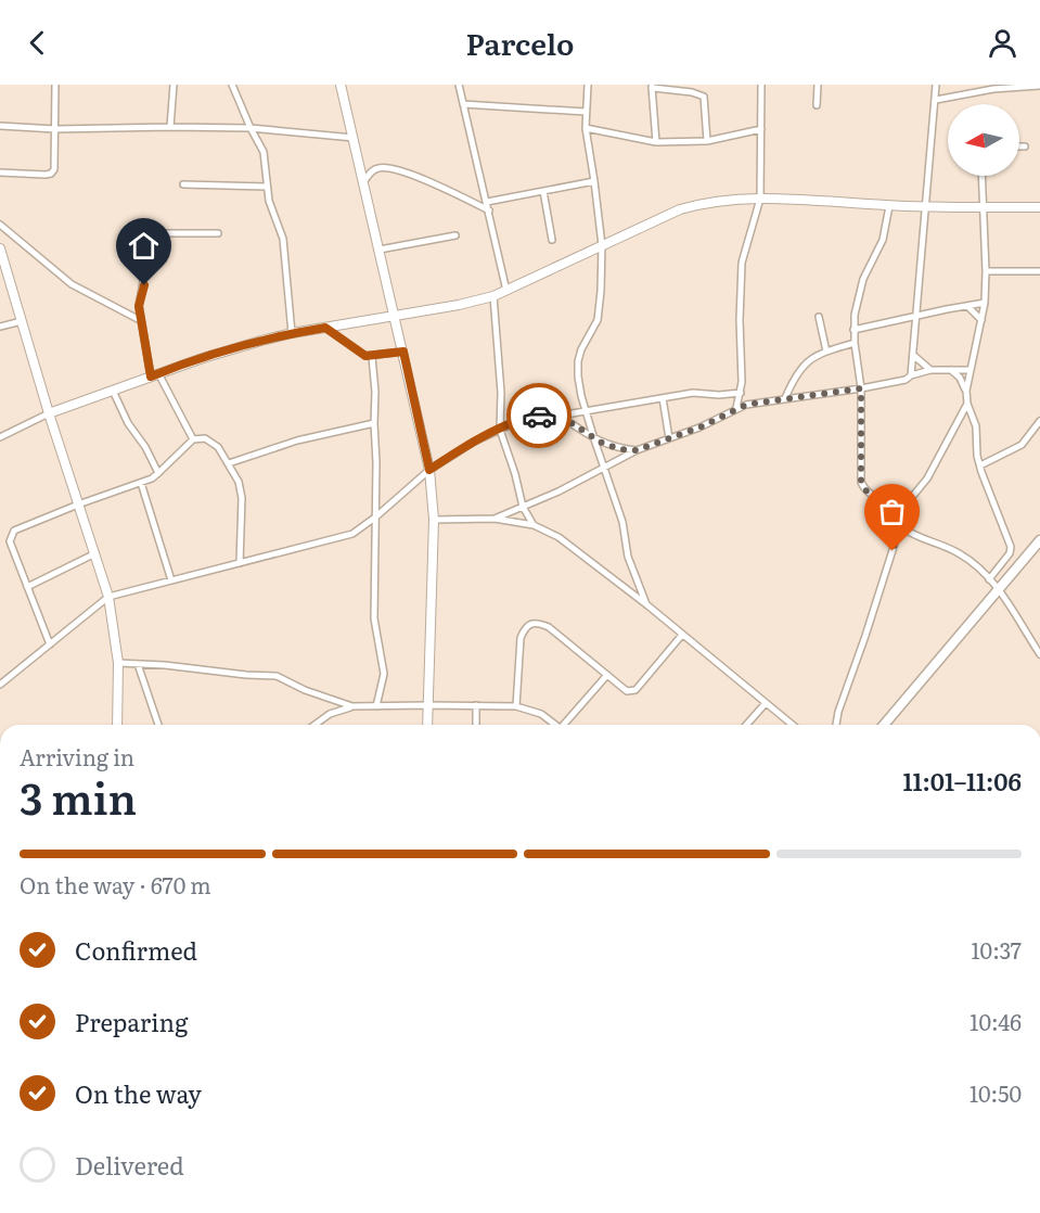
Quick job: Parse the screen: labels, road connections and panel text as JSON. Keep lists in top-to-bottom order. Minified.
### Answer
{"north":"left","page":{"header":"Parcelo","heading":["3 min","Arriving in","11:01–11:06"],"bar":"On the way · 670 m","list":[["Confirmed","10:37"],["Preparing","10:46"],["On the way","10:50"],"Delivered"]}}
